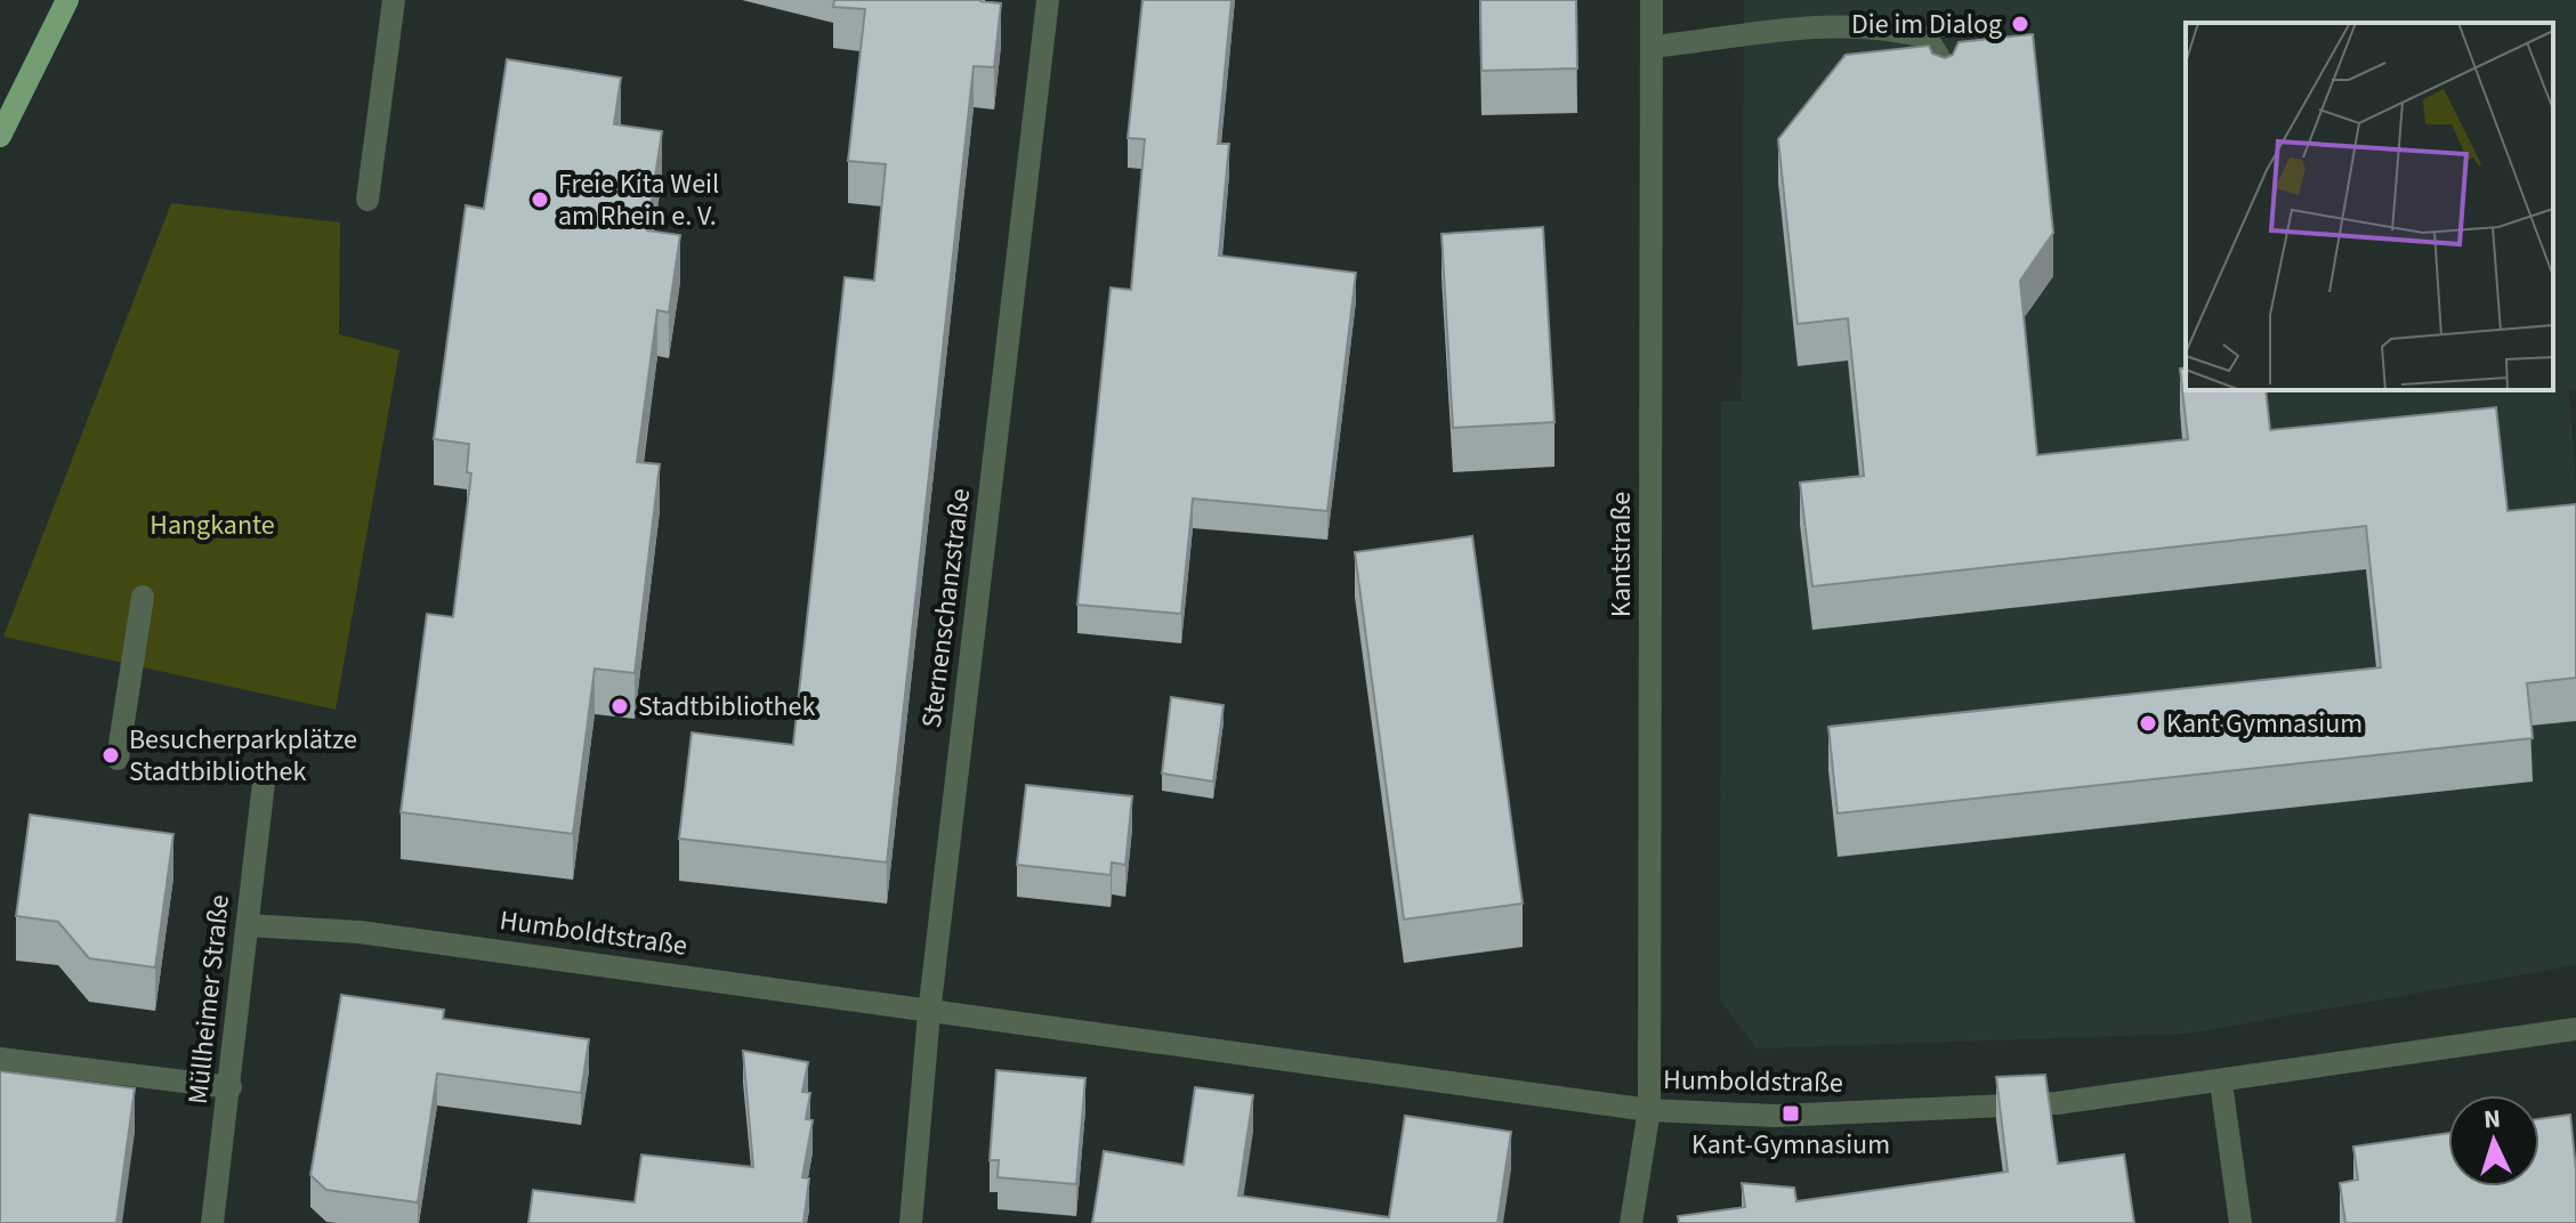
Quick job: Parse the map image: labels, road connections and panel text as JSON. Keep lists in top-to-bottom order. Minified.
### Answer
{"streets":{"street":["Kantstraße","Sternenschanzstraße","Humboldtstraße","Müllheimer Straße","Humboldstraße"]},"crossings":[["Kantstraße","Humboldstraße"],["Sternenschanzstraße","Humboldtstraße"],["Sternenschanzstraße","Humboldstraße"],["Humboldtstraße","Müllheimer Straße"],["Humboldtstraße","Humboldstraße"]],"parks":["Hangkante"],"places":{"other":["Die im Dialog","Freie Kita Weil am Rhein e. V.","Stadtbibliothek","Kant Gymnasium","Besucherparkplätze Stadtbibliothek"],"transit":["Kant-Gymnasium"]},"north":"top"}
